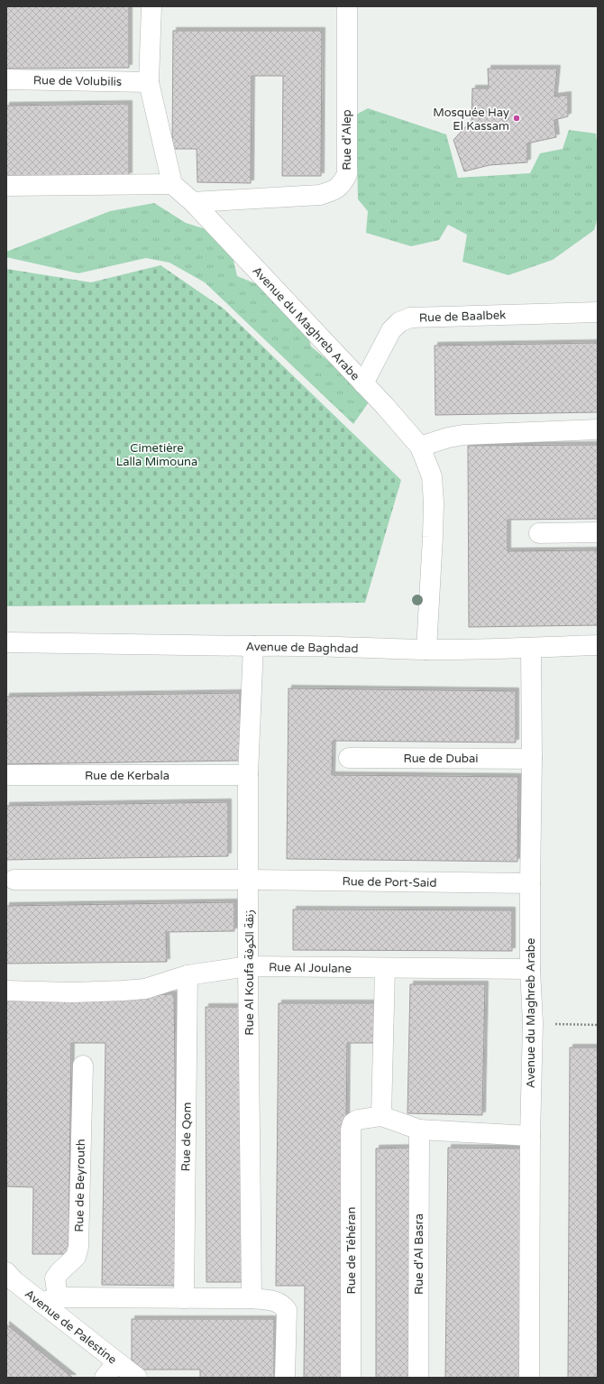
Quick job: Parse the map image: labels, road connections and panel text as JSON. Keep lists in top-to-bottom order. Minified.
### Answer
{"streets":{"street":["Rue de Volubilis","Rue d'Alep","Rue de Baalbek","Avenue du Maghreb Arabe","Avenue de Baghdad","Rue de Dubai","Rue de Kerbala","Rue de Port-Said","Rue Al Joulane","Rue Al Koufa زنقة الكوفة","Rue de Qom","Rue de Beyrouth","Rue de Téhéran","Rue d'Al Basra","Avenue de Palestine"]},"crossings":[["Rue d'Alep","Avenue du Maghreb Arabe"],["Rue de Baalbek","Avenue du Maghreb Arabe"],["Avenue du Maghreb Arabe","Avenue de Baghdad"],["Avenue du Maghreb Arabe","Rue de Dubai"],["Avenue du Maghreb Arabe","Rue de Port-Said"],["Avenue du Maghreb Arabe","Rue Al Joulane"],["Avenue de Baghdad","Rue Al Koufa زنقة الكوفة"],["Rue de Kerbala","Rue Al Koufa زنقة الكوفة"],["Rue de Port-Said","Rue Al Koufa زنقة الكوفة"],["Rue Al Joulane","Rue Al Koufa زنقة الكوفة"],["Rue Al Joulane","Rue de Qom"],["Rue de Beyrouth","Avenue de Palestine"]],"parks":["Cimetière Lalla Mimouna"],"places":["Mosquée Hay El Kassam"]}
